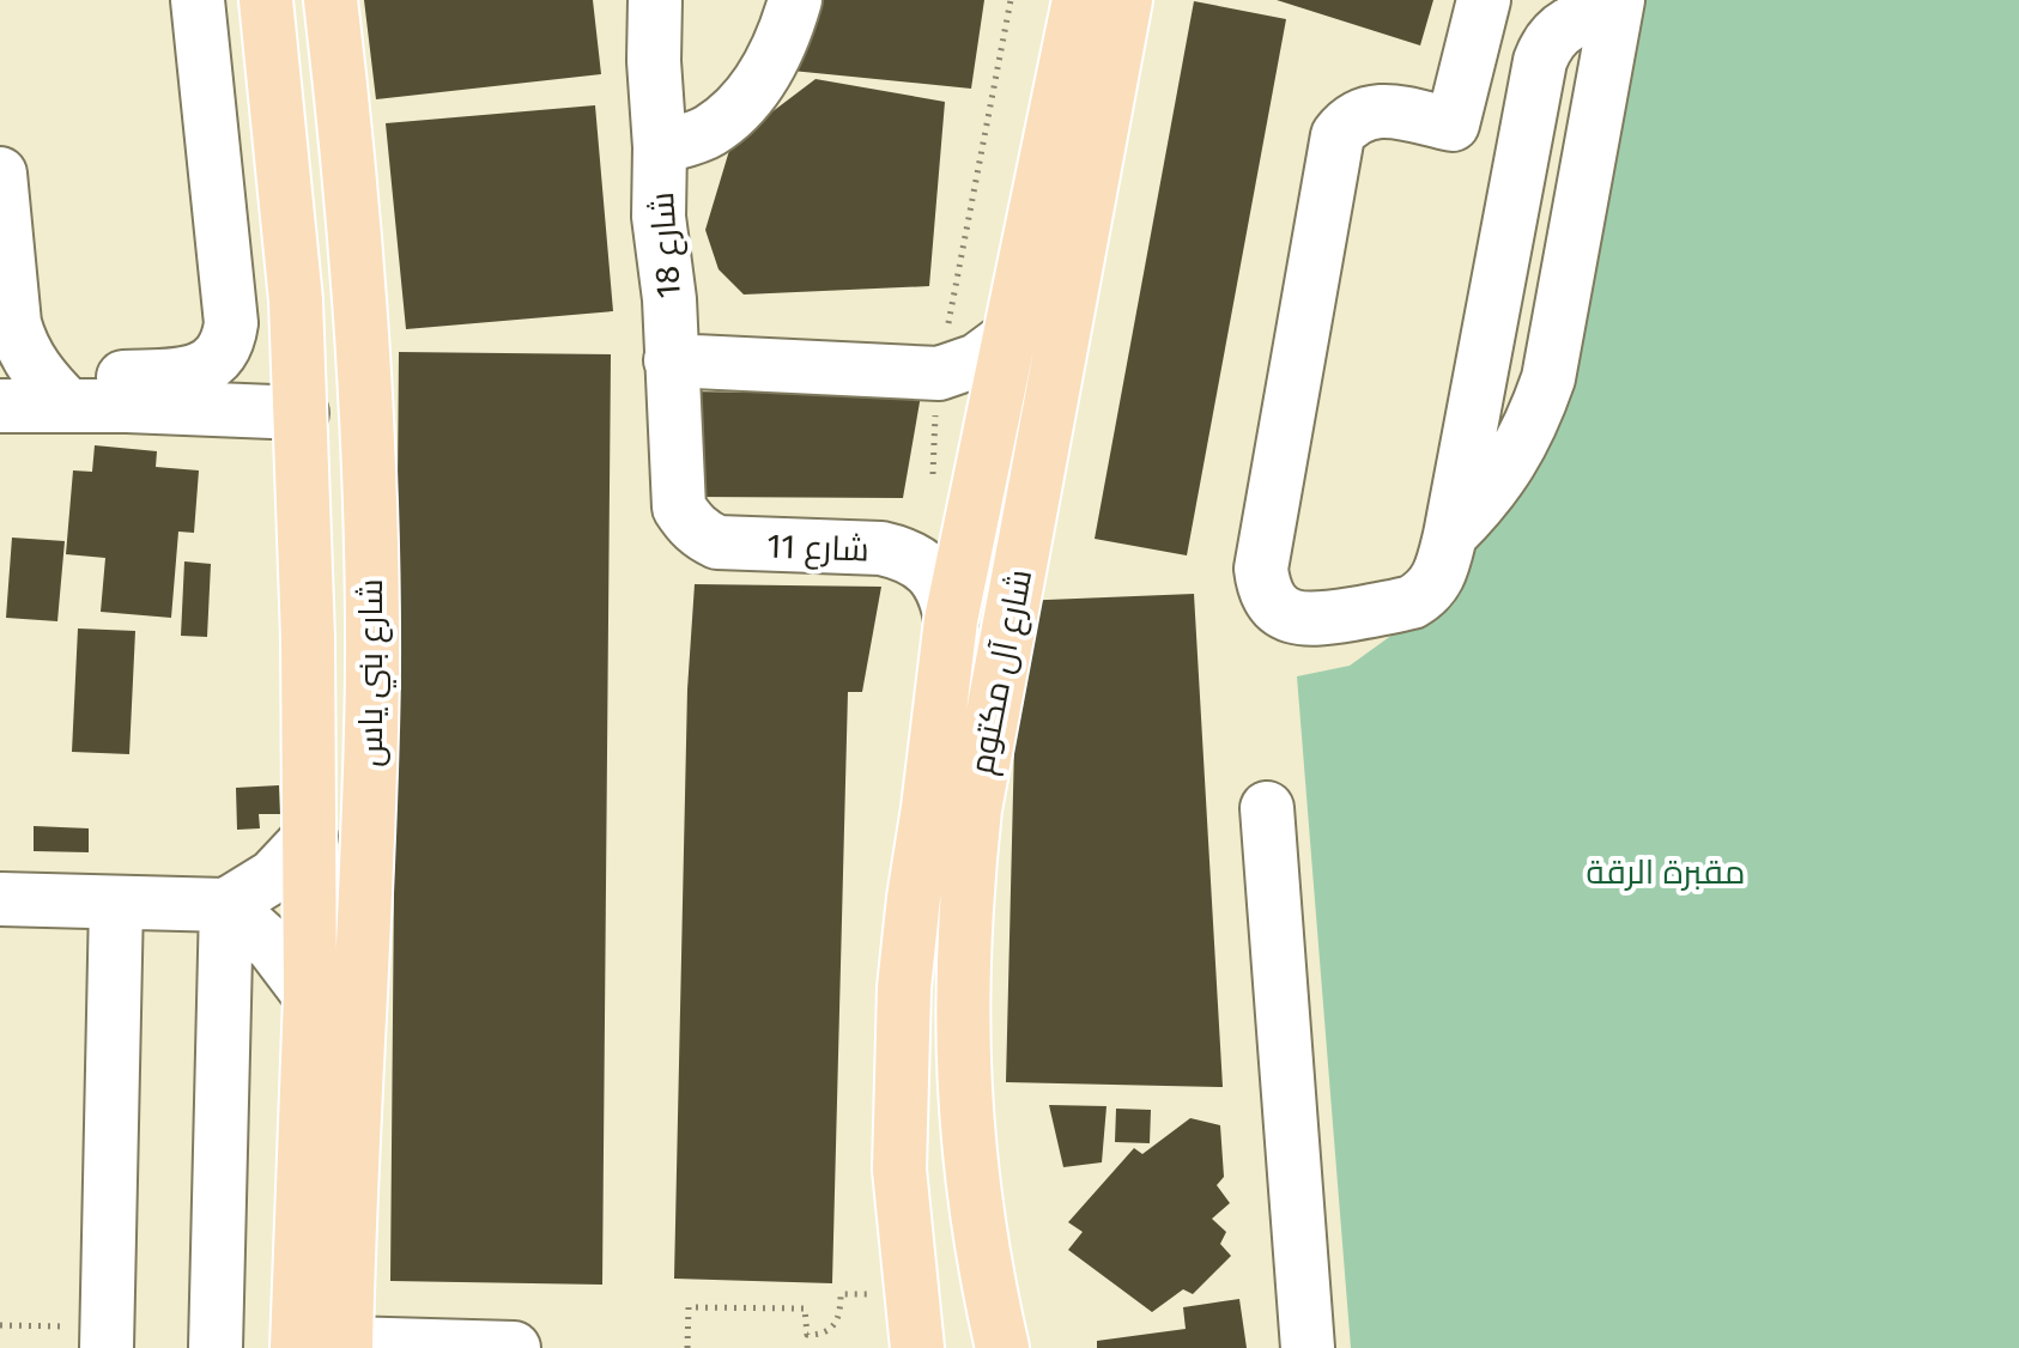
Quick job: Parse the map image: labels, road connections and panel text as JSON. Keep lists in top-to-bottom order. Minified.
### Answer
{"streets":{"main road":["شارع آل مكتوم","شارع بني ياس"],"street":["شارع 18","شارع 11"]},"crossings":[["شارع 18","شارع 11"],["شارع 11","شارع آل مكتوم"]],"parks":["مقبرة الرقة"]}
